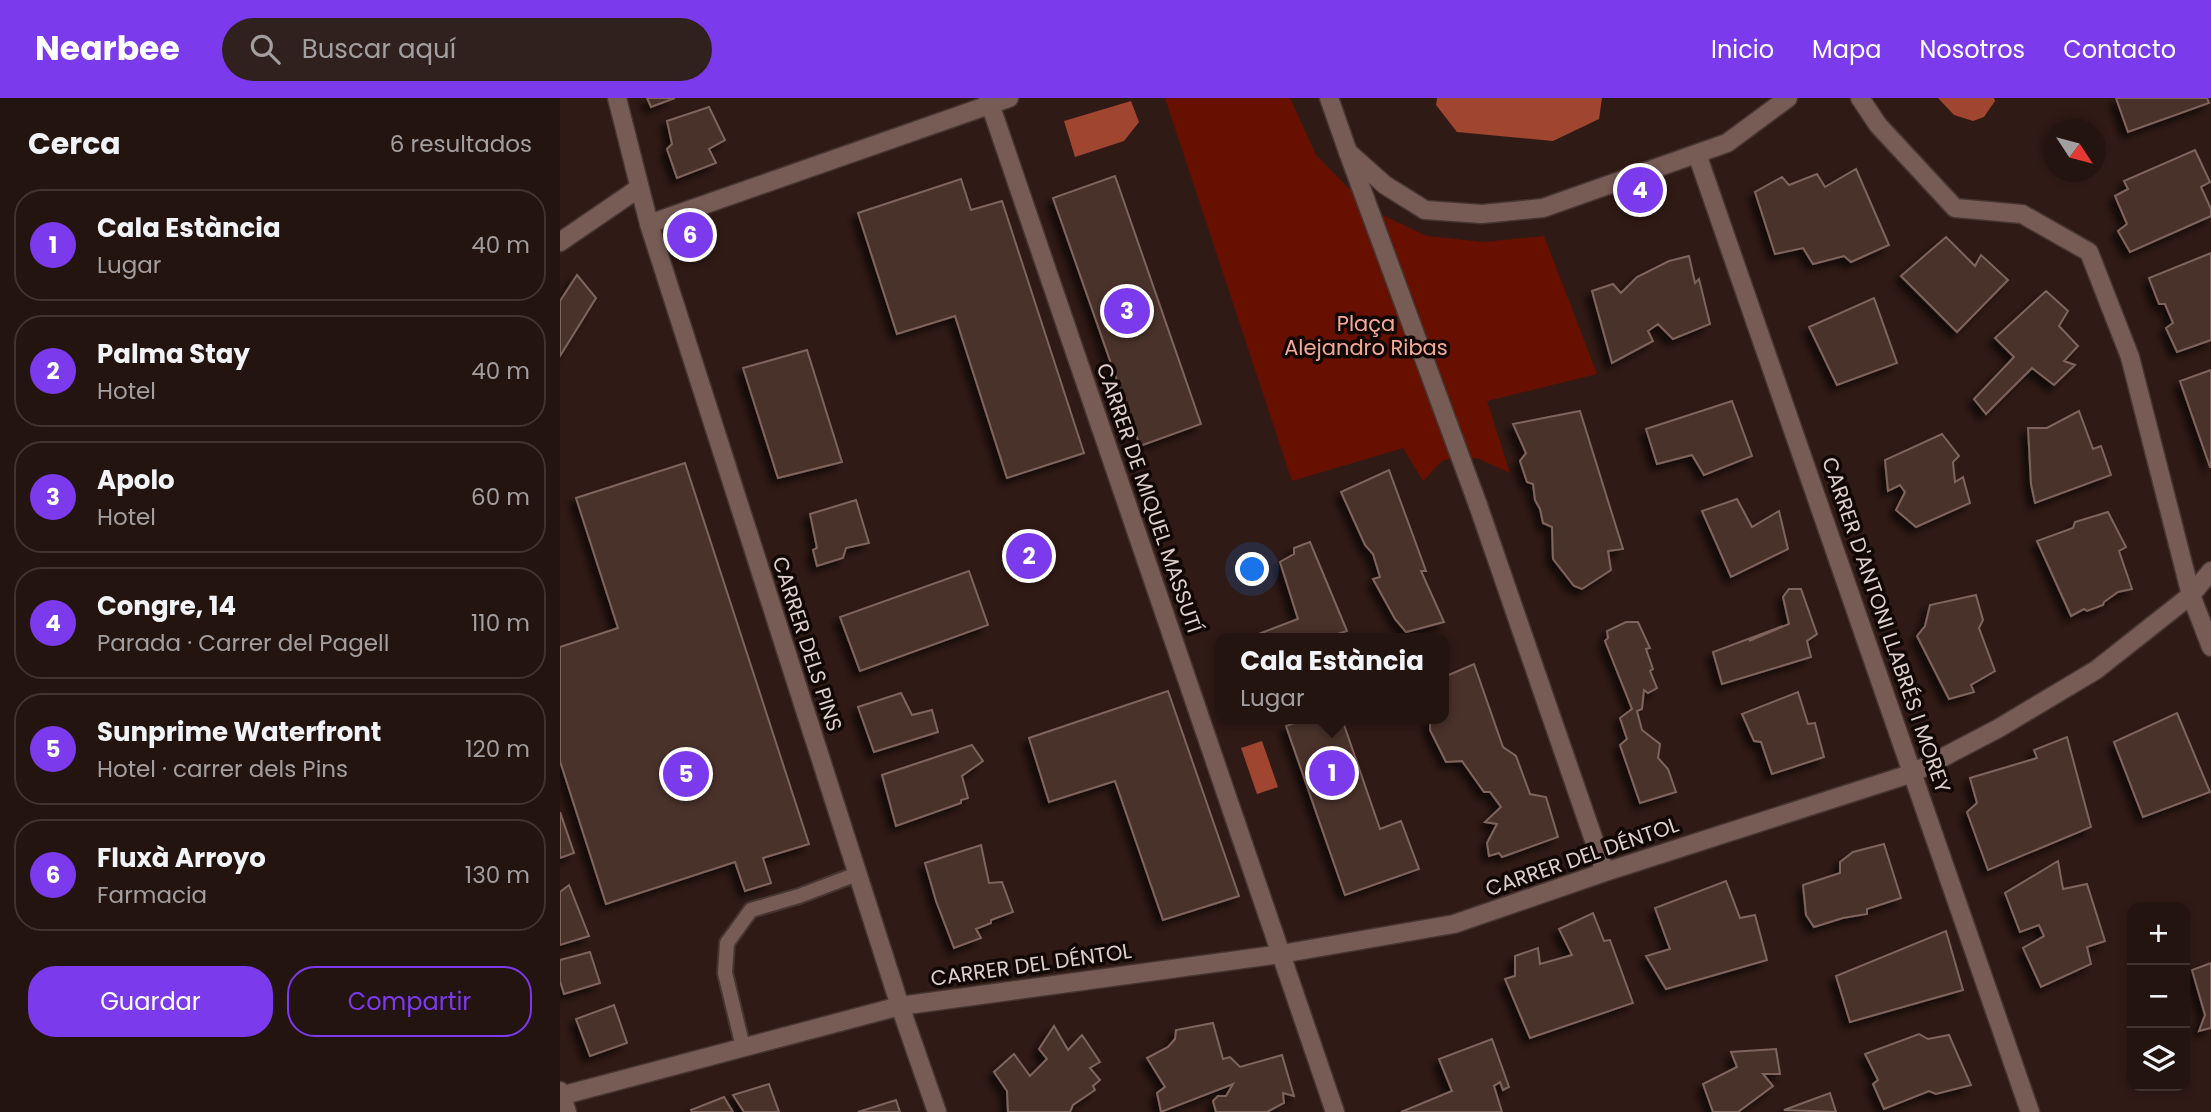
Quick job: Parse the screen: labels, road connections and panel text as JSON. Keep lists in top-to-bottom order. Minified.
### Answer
{"streets":{"street":["CARRER DE MIQUEL MASSUTÍ","CARRER D'ANTONI LLABRÉS I MOREY","CARRER DELS PINS","CARRER DEL DÉNTOL"]},"crossings":[["CARRER DE MIQUEL MASSUTÍ","CARRER DEL DÉNTOL"],["CARRER D'ANTONI LLABRÉS I MOREY","CARRER DEL DÉNTOL"],["CARRER DELS PINS","CARRER DEL DÉNTOL"]],"parks":["Plaça Alejandro Ribas"],"north":"bottom right","page":{"header":"Nearbee","search":"Buscar aquí","nav":["Inicio","Mapa","Nosotros","Contacto"],"heading":["Cerca","6 resultados"],"pins":["4","6","3","2","1","5"],"list":[{"mark":"1","name":"Cala Estància","note":"Lugar","value":"40 m"},{"mark":"2","name":"Palma Stay","note":"Hotel","value":"40 m"},{"mark":"3","name":"Apolo","note":"Hotel","value":"60 m"},{"mark":"4","name":"Congre, 14","note":"Parada · Carrer del Pagell","value":"110 m"},{"mark":"5","name":"Sunprime Waterfront","note":"Hotel · carrer dels Pins","value":"120 m"},{"mark":"6","name":"Fluxà Arroyo","note":"Farmacia","value":"130 m"}],"popup":["Cala Estància","Lugar"],"map_buttons":["+","−"],"buttons":["Guardar","Compartir"]}}
